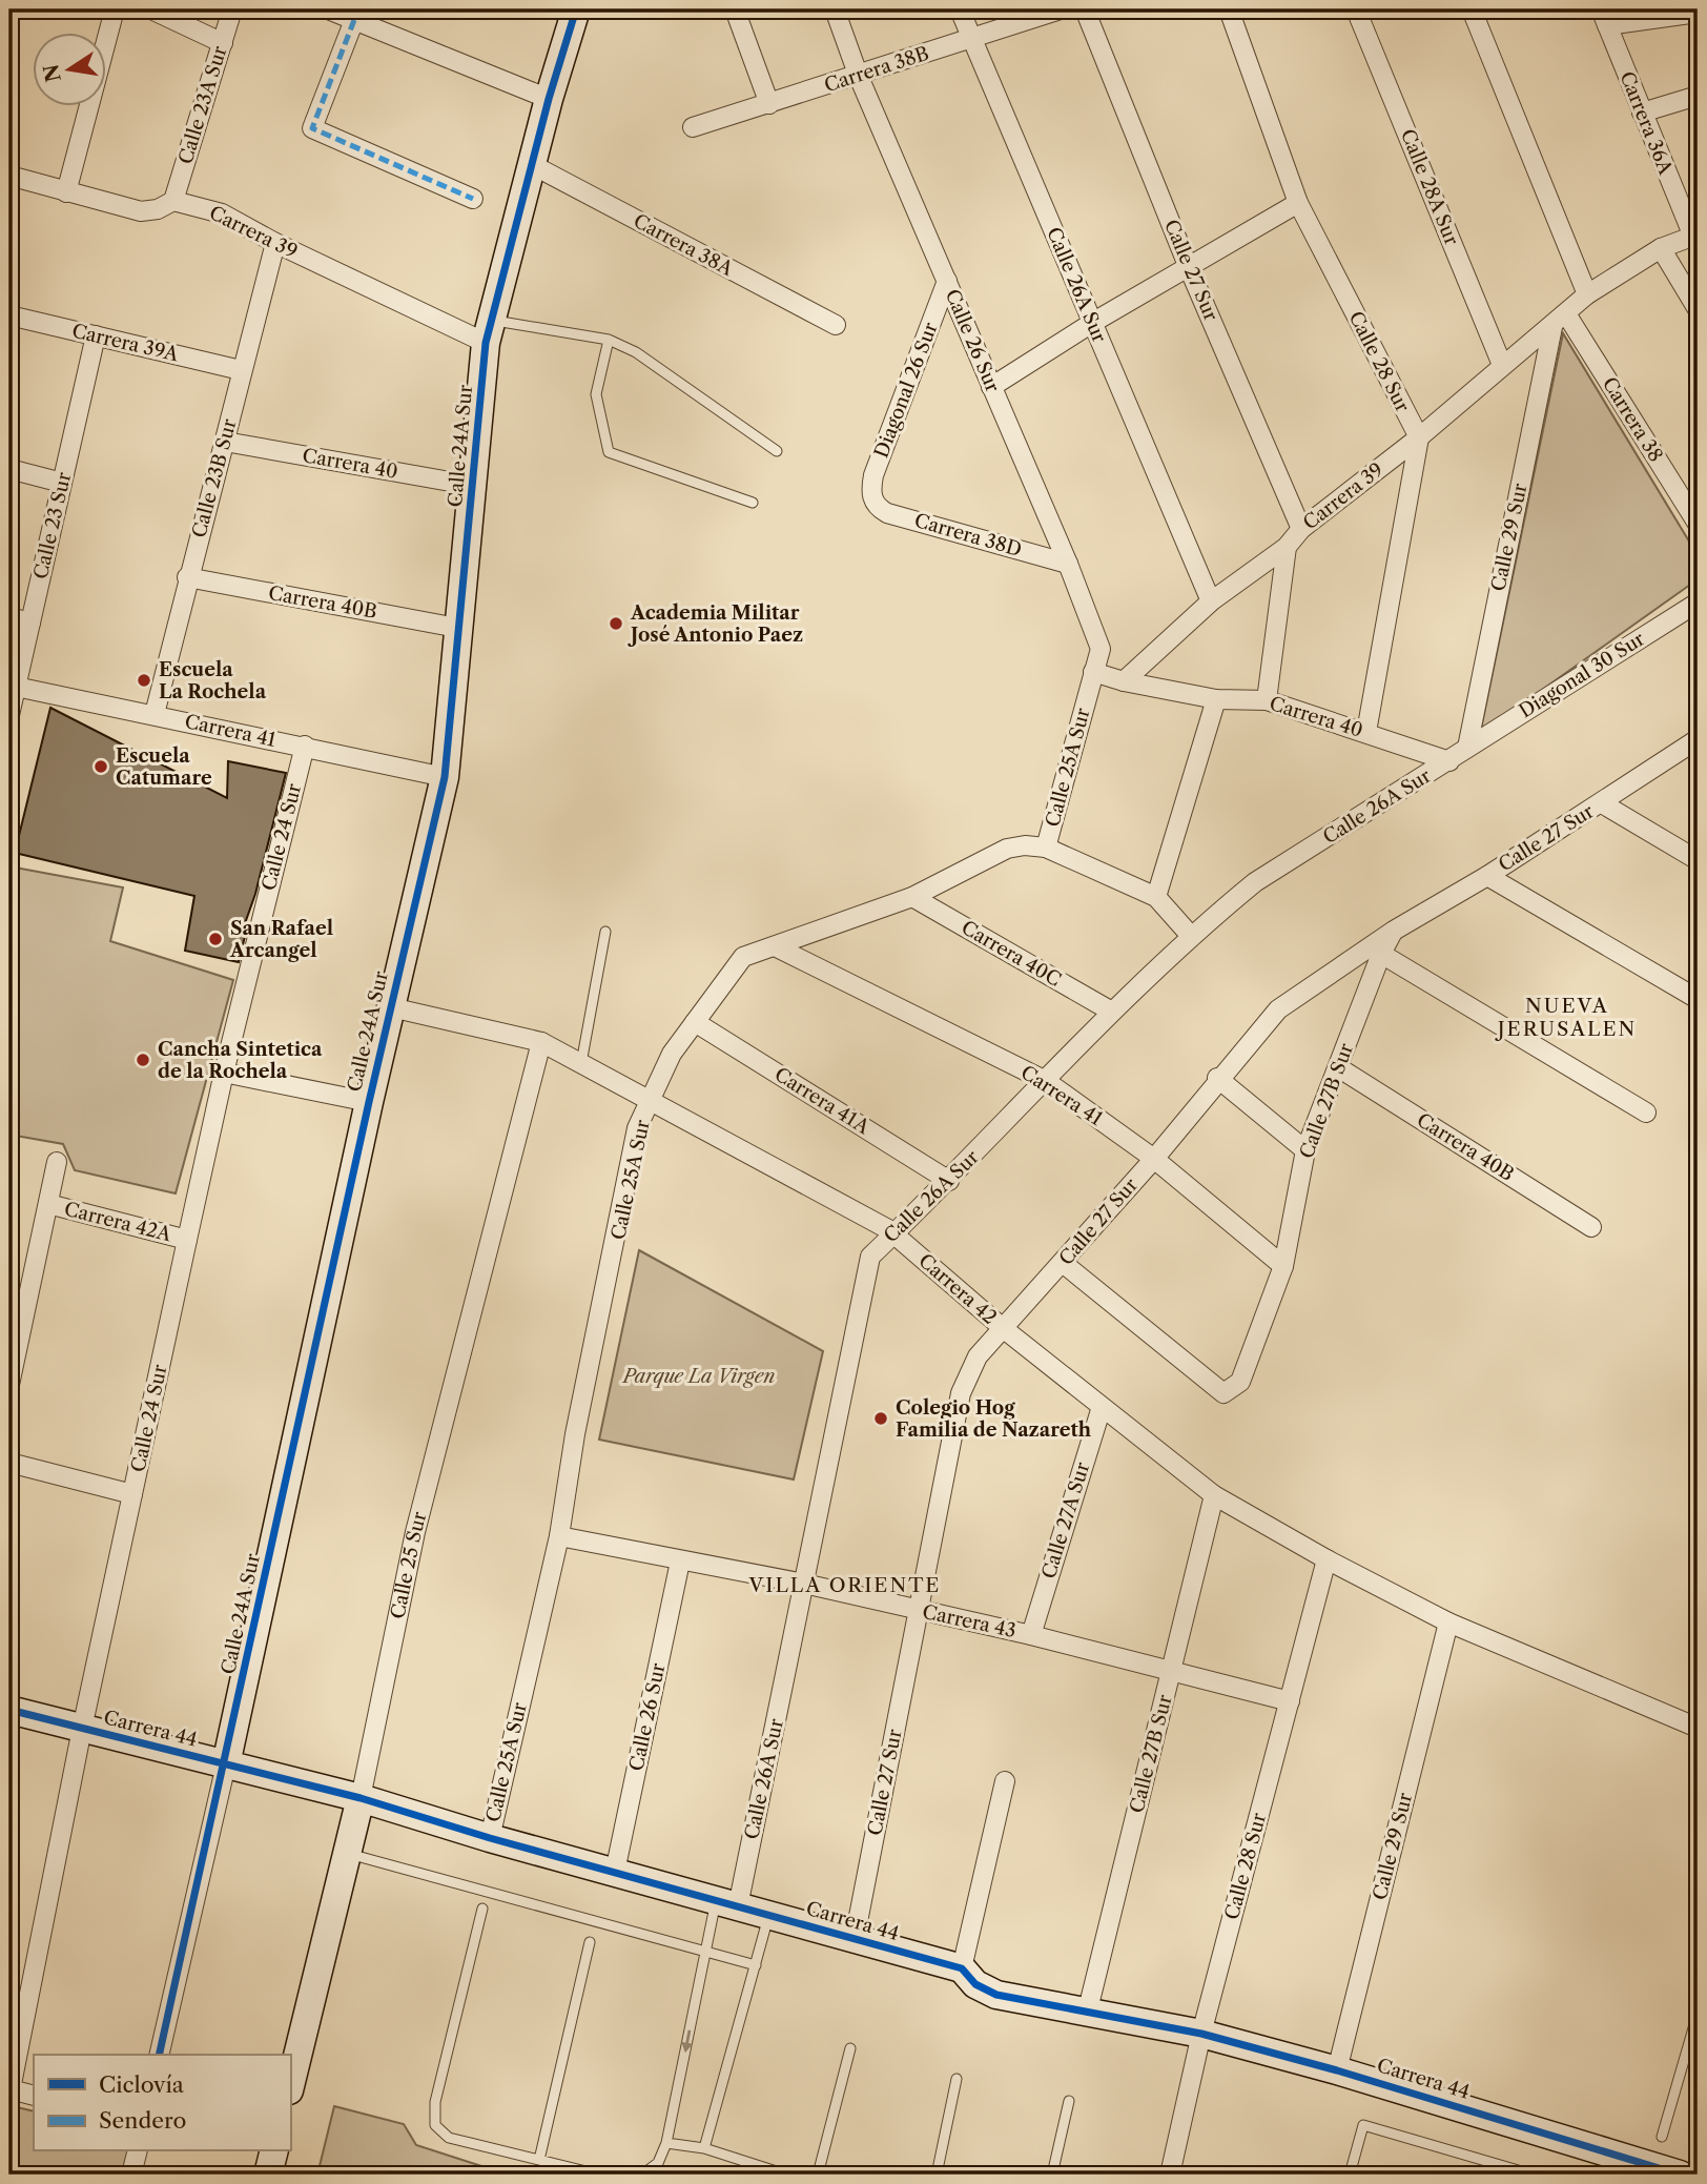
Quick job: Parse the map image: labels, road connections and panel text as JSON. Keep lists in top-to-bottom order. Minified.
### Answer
{"streets":{"street":["Carrera 38B","Calle 23A Sur","Carrera 36A","Calle 28A Sur","Carrera 39","Carrera 38A","Calle 27 Sur","Calle 26A Sur","Calle 26 Sur","Carrera 39A","Calle 28 Sur","Diagonal 26 Sur","Carrera 38","Calle 24A Sur","Carrera 40","Calle 23B Sur","Calle 23 Sur","Carrera 38D","Calle 29 Sur","Carrera 40B","Diagonal 30 Sur","Carrera 41","Calle 25A Sur","Calle 24 Sur","Carrera 40C","Carrera 41A","Calle 27B Sur","Carrera 42A","Carrera 42","Calle 27A Sur","Calle 25 Sur","Carrera 43","Carrera 44"]},"crossings":[["Carrera 38B","Calle 26A Sur"],["Carrera 38B","Calle 26 Sur"],["Calle 23A Sur","Carrera 39"],["Carrera 36A","Carrera 39"],["Calle 28A Sur","Carrera 39"],["Carrera 39","Calle 27 Sur"],["Carrera 39","Calle 26A Sur"],["Carrera 39","Calle 28 Sur"],["Carrera 39","Carrera 38"],["Carrera 39","Calle 24A Sur"],["Carrera 39","Carrera 40"],["Carrera 39","Calle 23B Sur"],["Carrera 39","Calle 29 Sur"],["Carrera 38A","Calle 24A Sur"],["Calle 27 Sur","Carrera 41"],["Calle 27 Sur","Calle 27B Sur"],["Calle 27 Sur","Carrera 42"],["Calle 27 Sur","Carrera 43"],["Calle 27 Sur","Carrera 44"],["Calle 26A Sur","Carrera 40"],["Calle 26A Sur","Calle 29 Sur"],["Calle 26A Sur","Diagonal 30 Sur"],["Calle 26A Sur","Carrera 41"],["Calle 26A Sur","Carrera 40C"],["Calle 26A Sur","Carrera 41A"],["Calle 26A Sur","Carrera 42"],["Calle 26A Sur","Carrera 43"],["Calle 26A Sur","Carrera 44"],["Calle 26 Sur","Diagonal 26 Sur"],["Calle 26 Sur","Carrera 40"],["Calle 26 Sur","Carrera 38D"],["Calle 26 Sur","Calle 25A Sur"],["Calle 26 Sur","Carrera 43"],["Calle 26 Sur","Carrera 44"],["Carrera 39A","Calle 23B Sur"],["Carrera 39A","Calle 23 Sur"],["Calle 28 Sur","Carrera 42"],["Calle 28 Sur","Carrera 43"],["Calle 28 Sur","Carrera 44"],["Diagonal 26 Sur","Carrera 38D"],["Carrera 38","Calle 29 Sur"],["Calle 24A Sur","Carrera 40"],["Calle 24A Sur","Carrera 40B"],["Calle 24A Sur","Carrera 41"],["Calle 24A Sur","Carrera 42"],["Calle 24A Sur","Carrera 44"],["Carrera 40","Calle 23B Sur"],["Carrera 40","Calle 25A Sur"],["Calle 23B Sur","Carrera 40B"],["Calle 23B Sur","Carrera 41"],["Calle 23 Sur","Carrera 41"],["Calle 29 Sur","Diagonal 30 Sur"],["Calle 29 Sur","Carrera 42"],["Calle 29 Sur","Carrera 44"],["Carrera 40B","Calle 27B Sur"],["Carrera 41","Calle 25A Sur"],["Carrera 41","Calle 24 Sur"],["Carrera 41","Calle 27B Sur"],["Calle 25A Sur","Carrera 40C"],["Calle 25A Sur","Carrera 41A"],["Calle 25A Sur","Carrera 42"],["Calle 25A Sur","Carrera 43"],["Calle 25A Sur","Carrera 44"],["Calle 24 Sur","Carrera 42A"],["Calle 24 Sur","Carrera 44"],["Calle 27B Sur","Carrera 42"],["Calle 27B Sur","Carrera 43"],["Calle 27B Sur","Carrera 44"],["Carrera 42","Calle 27A Sur"],["Carrera 42","Calle 25 Sur"],["Calle 27A Sur","Carrera 43"],["Calle 25 Sur","Carrera 44"]],"districts":["NUEVA JERUSALEN","VILLA ORIENTE"],"parks":["Parque La Virgen"],"places":["Academia Militar José Antonio Paez","Escuela La Rochela","Escuela Catumare","San Rafael Arcangel","Cancha Sintetica de la Rochela","Colegio Hog Familia de Nazareth"],"legend":["Ciclovía","Sendero"],"north":"left"}
